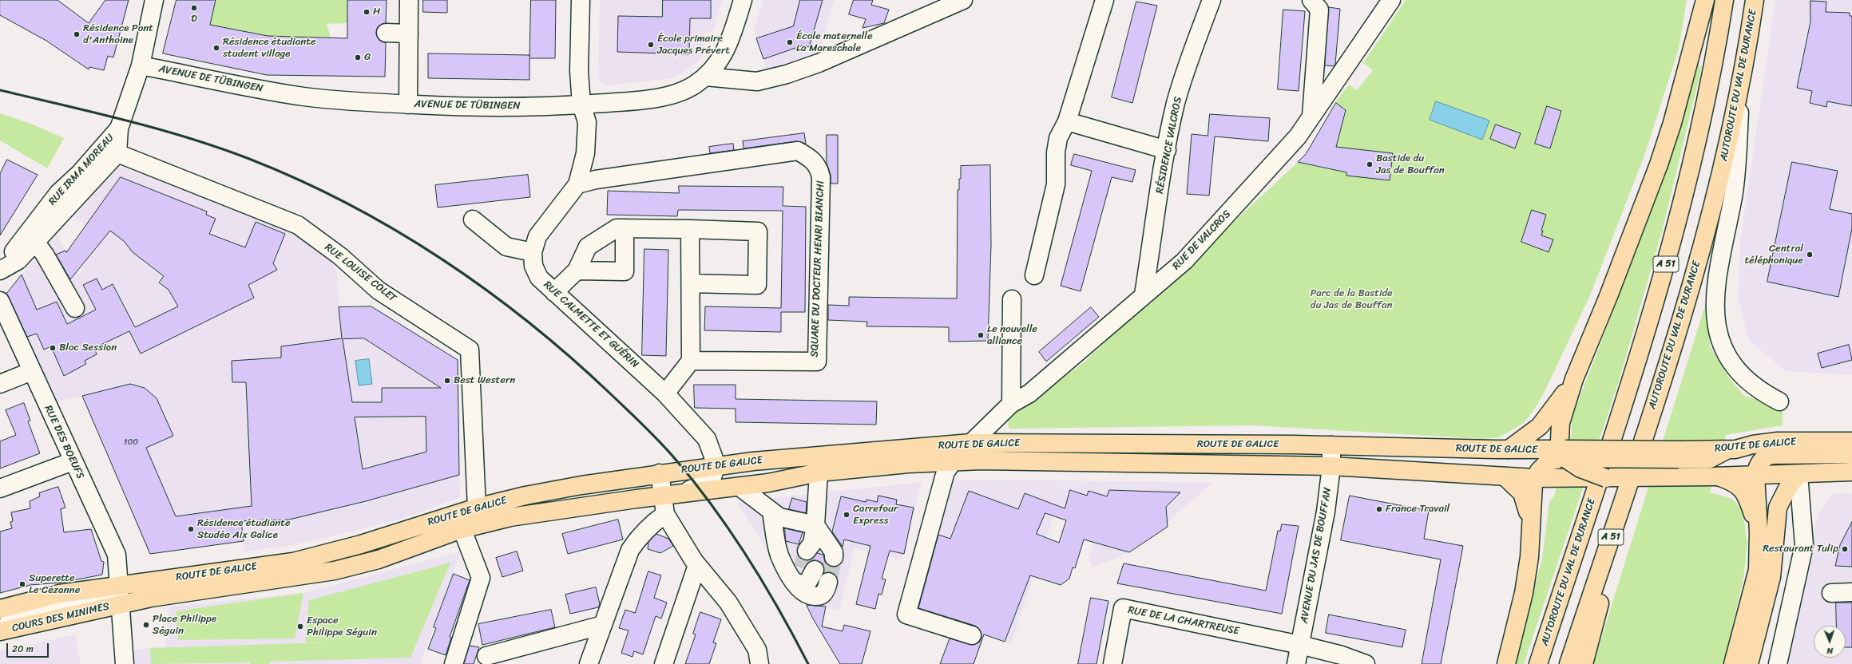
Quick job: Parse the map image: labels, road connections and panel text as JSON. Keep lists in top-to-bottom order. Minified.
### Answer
{"streets":{"main road":["AUTOROUTE DU VAL DE DURANCE","A 51","ROUTE DE GALICE","COURS DES MINIMES"],"street":["AVENUE DE TÜBINGEN","RÉSIDENCE VALCROS","RUE IRMA MOREAU","RUE DE VALCROS","SQUARE DU DOCTEUR HENRI BIANCHI","RUE LOUISE COLET","RUE CALMETTE ET GUÉRIN","RUE DES BOEUFS","AVENUE DU JAS DE BOUFFAN","RUE DE LA CHARTREUSE"]},"crossings":[["AVENUE DE TÜBINGEN","RUE CALMETTE ET GUÉRIN"],["RÉSIDENCE VALCROS","RUE DE VALCROS"],["RUE IRMA MOREAU","RUE LOUISE COLET"],["RUE DE VALCROS","ROUTE DE GALICE"],["SQUARE DU DOCTEUR HENRI BIANCHI","RUE CALMETTE ET GUÉRIN"],["RUE LOUISE COLET","ROUTE DE GALICE"],["RUE CALMETTE ET GUÉRIN","ROUTE DE GALICE"],["RUE DES BOEUFS","ROUTE DE GALICE"],["RUE DES BOEUFS","COURS DES MINIMES"],["ROUTE DE GALICE","AVENUE DU JAS DE BOUFFAN"],["ROUTE DE GALICE","COURS DES MINIMES"],["AVENUE DU JAS DE BOUFFAN","RUE DE LA CHARTREUSE"]],"parks":["Parc de la Bastide du Jas de Bouffan"],"places":["D","H","Résidence Pont d'Anthoine","École maternelle La Mareschale","École primaire Jacques Prévert","Résidence étudiante student village","G","Bastide du Jas de Bouffan","Central téléphonique","Le nouvelle alliance","Bloc Session","Best Western","France Travail","Carrefour Express","Résidence étudiante Studéa Aix Galice","Restaurant Tulip","Superette Le Cézanne","Place Philippe Séguin","Espace Philippe Séguin"],"house_numbers":["100"],"scale_bar":"20 m","north":"bottom"}
